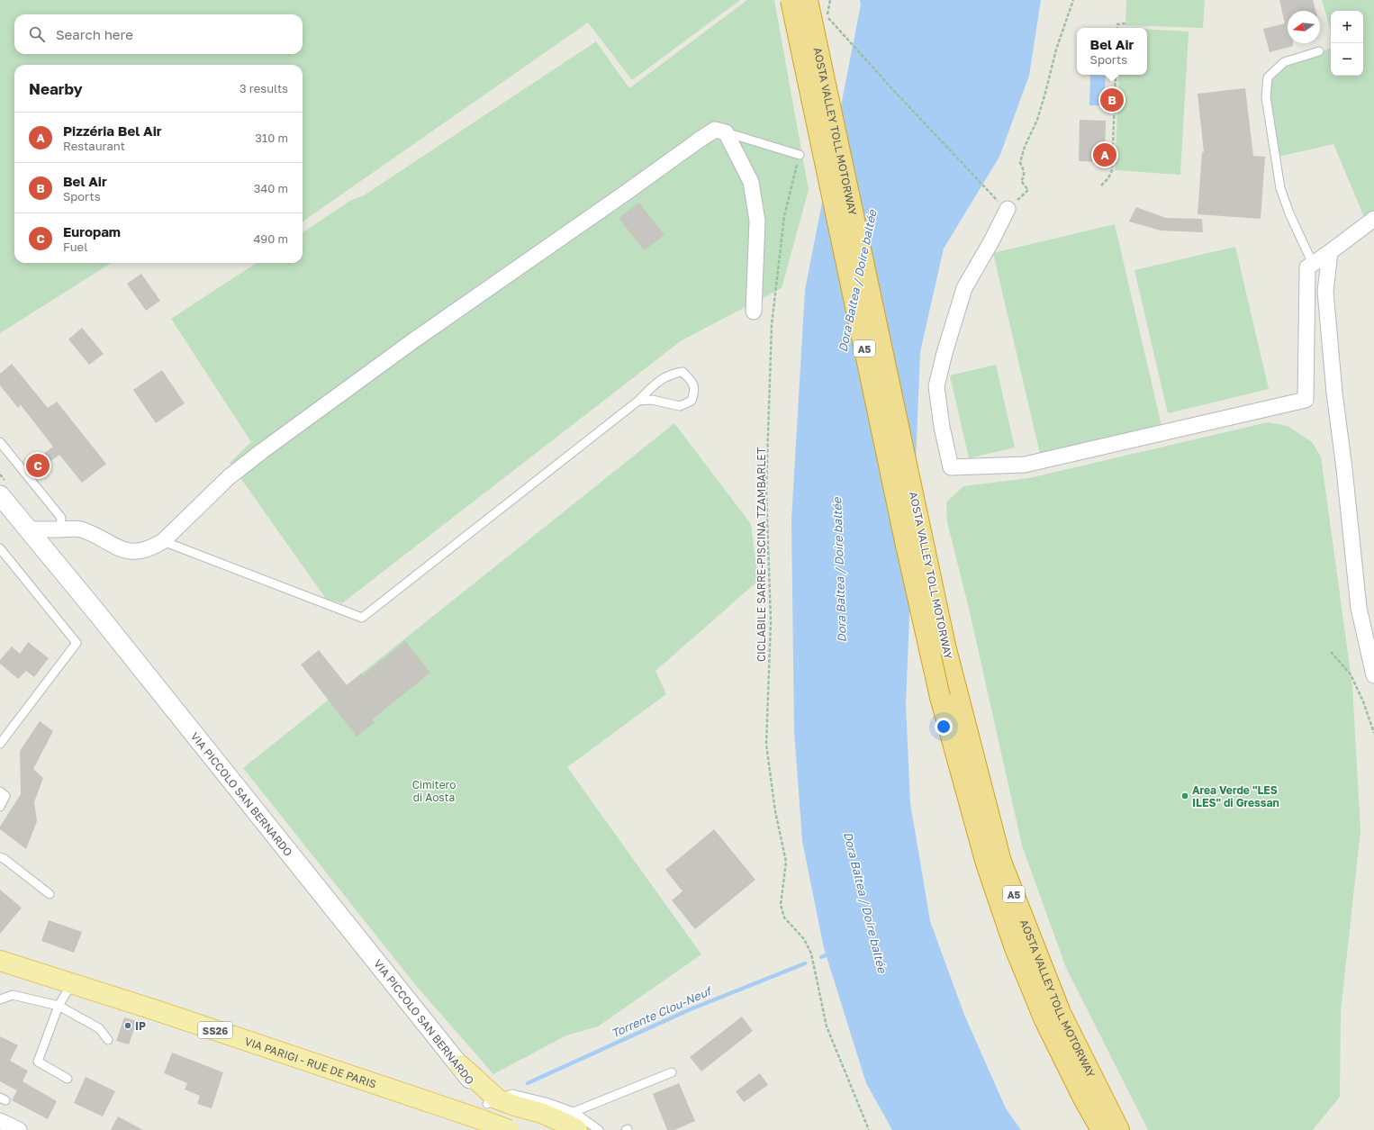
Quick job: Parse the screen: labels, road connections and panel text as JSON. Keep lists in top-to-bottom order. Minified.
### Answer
{"streets":{"highway":["AOSTA VALLEY TOLL MOTORWAY","A5"],"main road":["SS26","VIA PARIGI - RUE DE PARIS"],"street":["VIA PICCOLO SAN BERNARDO"],"path":["CICLABILE SARRE-PISCINA TZAMBARLET"]},"water":["Dora Baltea / Doire baltée","Torrente Clou-Neuf"],"parks":["Cimitero di Aosta"],"places":["Area Verde \"LES ILES\" di Gressan","IP"],"north":"left","page":{"map_buttons":["+","−"],"search":"Search here","popup":["Bel Air","Sports"],"heading":["Nearby","3 results"],"pins":["B","A","C"],"list":[{"mark":"A","name":"Pizzéria Bel Air","note":"Restaurant","value":"310 m"},{"mark":"B","name":"Bel Air","note":"Sports","value":"340 m"},{"mark":"C","name":"Europam","note":"Fuel","value":"490 m"}]}}
